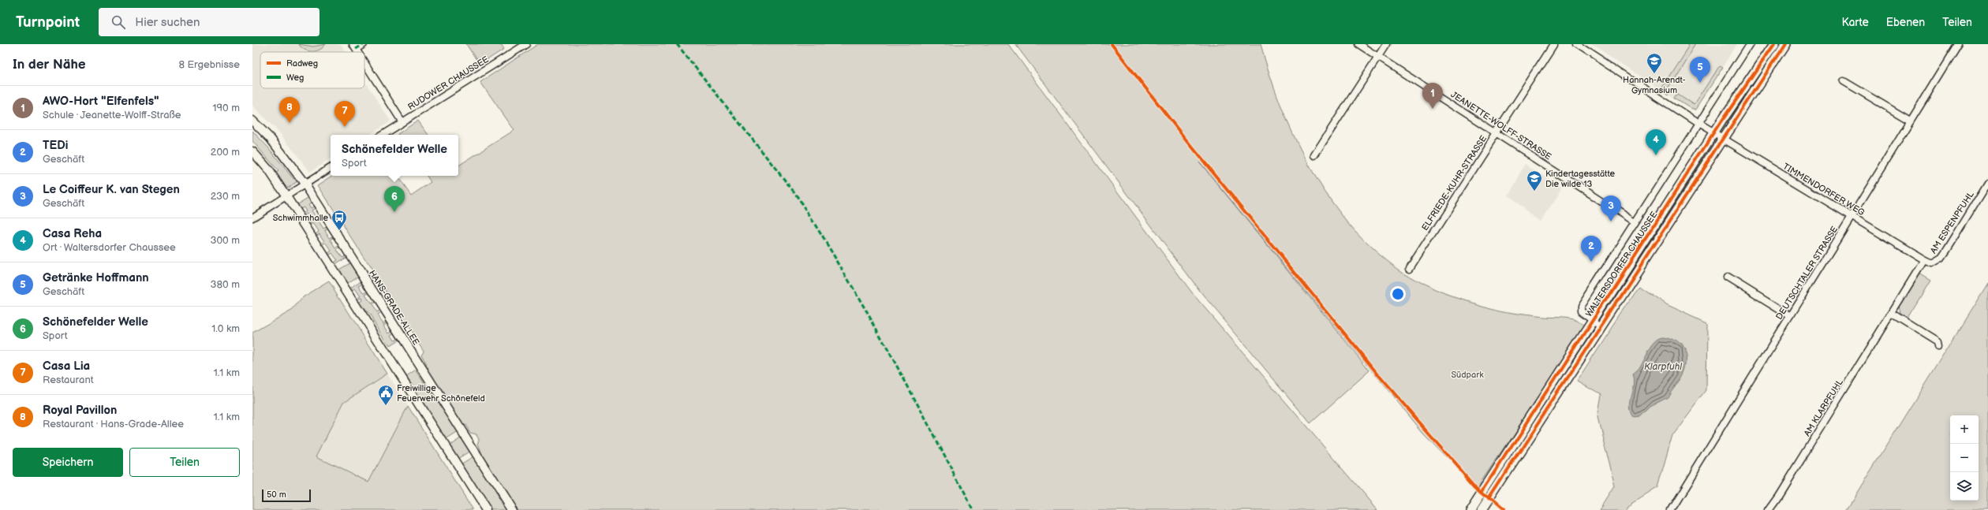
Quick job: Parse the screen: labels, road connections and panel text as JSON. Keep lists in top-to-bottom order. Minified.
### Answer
{"streets":{"main road":["WALTERSDORFER CHAUSSEE"],"street":["RUDOWER CHAUSSEE","JEANETTE-WOLFF-STRASSE","ELFRIEDE-KUHR-STRASSE","TIMMENDORFER WEG","AM ESPENPFUHL","DEUTSCHTALER STRASSE","HANS-GRADE-ALLEE","AM KLARPFUHL"]},"crossings":[["JEANETTE-WOLFF-STRASSE","ELFRIEDE-KUHR-STRASSE"],["JEANETTE-WOLFF-STRASSE","WALTERSDORFER CHAUSSEE"],["TIMMENDORFER WEG","AM ESPENPFUHL"],["TIMMENDORFER WEG","WALTERSDORFER CHAUSSEE"],["TIMMENDORFER WEG","DEUTSCHTALER STRASSE"],["TIMMENDORFER WEG","AM KLARPFUHL"],["AM ESPENPFUHL","AM KLARPFUHL"]],"water":["Klarpfuhl"],"parks":["Südpark"],"places":{"school or university":["Hannah-Arendt- Gymnasium","Kindertagesstätte Die wilde 13"],"bus stop":["Schwimmhalle"],"public building":["Freiwillige Feuerwehr Schönefeld"]},"legend":["Radweg","Weg"],"scale_bar":"50 m","page":{"header":"Turnpoint","search":"Hier suchen","nav":["Karte","Ebenen","Teilen"],"heading":["In der Nähe","8 Ergebnisse"],"pins":["5","1","8","7","4","6","3","2"],"list":[{"mark":"1","name":"AWO-Hort \"Elfenfels\"","note":"Schule · Jeanette-Wolff-Straße","value":"190 m"},{"mark":"2","name":"TEDi","note":"Geschäft","value":"200 m"},{"mark":"3","name":"Le Coiffeur K. van Stegen","note":"Geschäft","value":"230 m"},{"mark":"4","name":"Casa Reha","note":"Ort · Waltersdorfer Chaussee","value":"300 m"},{"mark":"5","name":"Getränke Hoffmann","note":"Geschäft","value":"380 m"},{"mark":"6","name":"Schönefelder Welle","note":"Sport","value":"1.0 km"},{"mark":"7","name":"Casa Lia","note":"Restaurant","value":"1.1 km"},{"mark":"8","name":"Royal Pavillon","note":"Restaurant · Hans-Grade-Allee","value":"1.1 km"}],"popup":["Schönefelder Welle","Sport"],"map_buttons":["+","−"],"buttons":["Speichern","Teilen"],"scale":"50 m"}}
